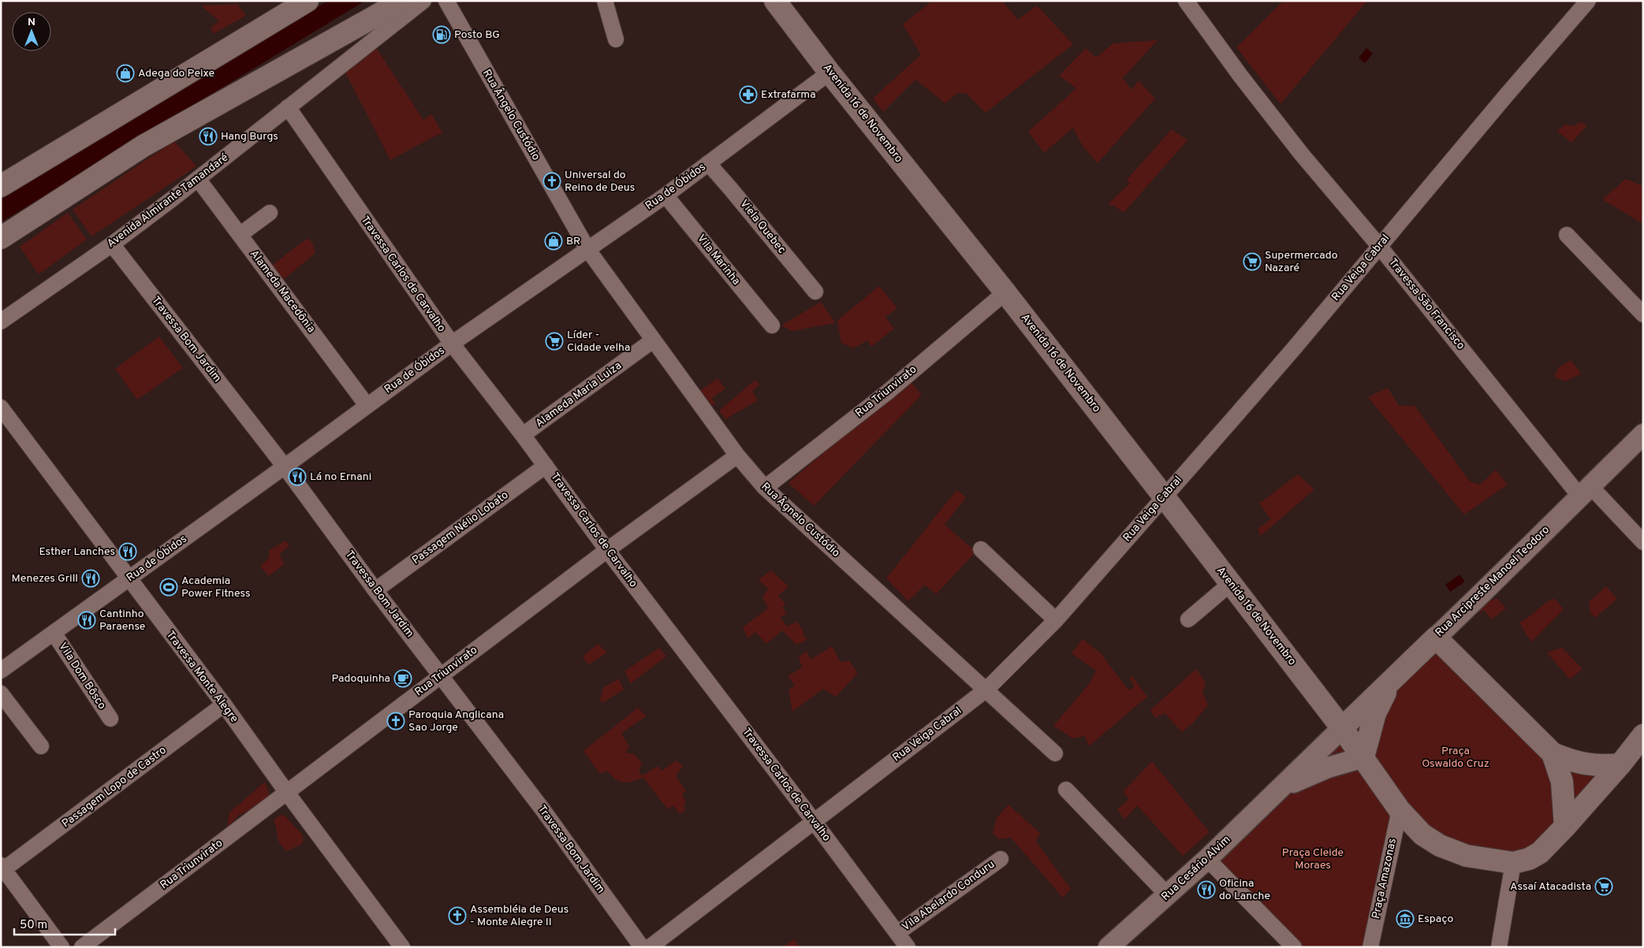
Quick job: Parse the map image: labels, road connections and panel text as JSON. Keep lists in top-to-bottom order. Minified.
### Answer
{"streets":{"main road":["Avenida 16 de Novembro","Rua Arcipreste Manoel Teodoro"],"street":["Rua Ângelo Custódio","Rua de Óbidos","Avenida Almirante Tamandaré","Viela Quebec","Vila Marinha","Rua Veiga Cabral","Travessa Carlos de Carvalho","Alameda Macedônia","Travessa São Francisco","Travessa Bom Jardim","Rua Triunvirato","Alameda Maria Luiza","Rua Âgnelo Custódio","Passagem Nélio Lobato","Vila Dom Bôsco","Travessa Monte Alegre","Passagem Lopo de Castro","Rua Cesário Alvim","Praça Amazonas","Vila Abelardo Conduru"]},"crossings":[["Avenida 16 de Novembro","Rua de Óbidos"],["Avenida 16 de Novembro","Rua Veiga Cabral"],["Avenida 16 de Novembro","Rua Triunvirato"],["Avenida 16 de Novembro","Rua Arcipreste Manoel Teodoro"],["Avenida 16 de Novembro","Rua Cesário Alvim"],["Avenida 16 de Novembro","Praça Amazonas"],["Rua Ângelo Custódio","Rua de Óbidos"],["Rua Ângelo Custódio","Rua Âgnelo Custódio"],["Rua de Óbidos","Viela Quebec"],["Rua de Óbidos","Vila Marinha"],["Rua de Óbidos","Travessa Carlos de Carvalho"],["Rua de Óbidos","Alameda Macedônia"],["Rua de Óbidos","Travessa Bom Jardim"],["Rua de Óbidos","Rua Âgnelo Custódio"],["Rua de Óbidos","Vila Dom Bôsco"],["Rua de Óbidos","Travessa Monte Alegre"],["Avenida Almirante Tamandaré","Travessa Carlos de Carvalho"],["Avenida Almirante Tamandaré","Alameda Macedônia"],["Avenida Almirante Tamandaré","Travessa Bom Jardim"],["Rua Veiga Cabral","Travessa Carlos de Carvalho"],["Rua Veiga Cabral","Travessa São Francisco"],["Rua Veiga Cabral","Rua Âgnelo Custódio"],["Travessa Carlos de Carvalho","Rua Triunvirato"],["Travessa Carlos de Carvalho","Alameda Maria Luiza"],["Travessa Carlos de Carvalho","Passagem Nélio Lobato"],["Travessa Carlos de Carvalho","Vila Abelardo Conduru"],["Travessa São Francisco","Rua Arcipreste Manoel Teodoro"],["Travessa Bom Jardim","Rua Triunvirato"],["Travessa Bom Jardim","Passagem Nélio Lobato"],["Rua Triunvirato","Rua Âgnelo Custódio"],["Rua Triunvirato","Travessa Monte Alegre"],["Alameda Maria Luiza","Rua Âgnelo Custódio"],["Rua Arcipreste Manoel Teodoro","Rua Cesário Alvim"],["Travessa Monte Alegre","Passagem Lopo de Castro"]],"parks":["Praça Oswaldo Cruz","Praça Cleide Moraes"],"places":{"fuel station":["Posto BG"],"shop":["Adega do Peixe","BR"],"pharmacy":["Extrafarma"],"restaurant":["Hang Burgs","Lá no Ernani","Esther Lanches","Menezes Grill","Cantinho Paraense","Oficina do Lanche"],"church":["Universal do Reino de Deus","Paroquia Anglicana Sao Jorge","Assembléia de Deus - Monte Alegre II"],"supermarket":["Supermercado Nazaré","Líder - Cidade velha","Assaí Atacadista"],"sports":["Academia Power Fitness"],"cafe":["Padoquinha"],"museum":["Espaço"]},"scale_bar":"50 m","north":"top"}
